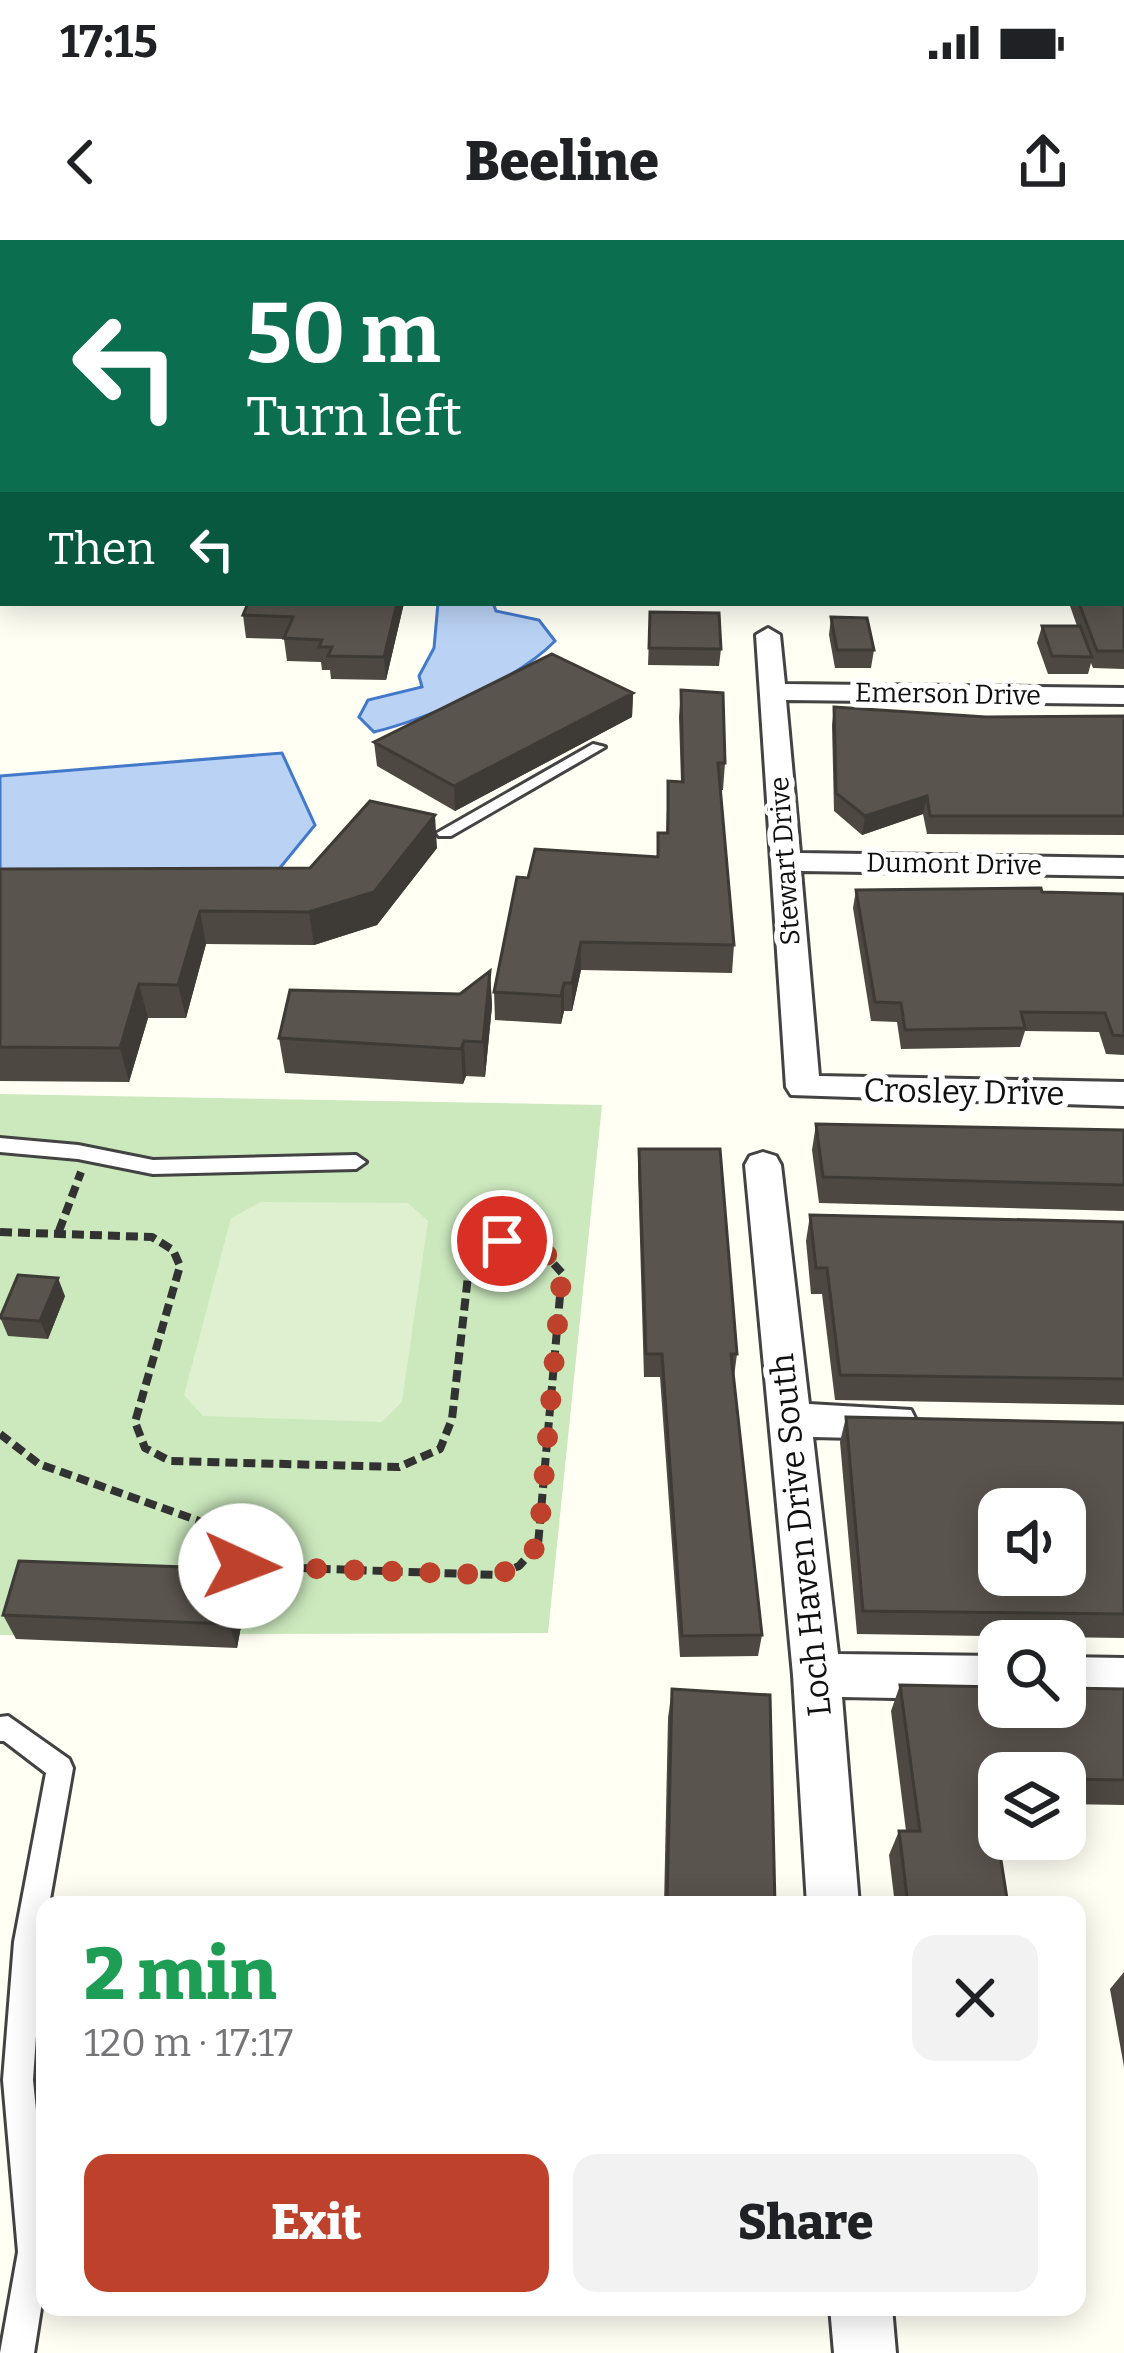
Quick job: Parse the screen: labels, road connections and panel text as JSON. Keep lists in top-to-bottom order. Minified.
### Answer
{"streets":{"street":["Emerson Drive","Stewart Drive","Dumont Drive","Crosley Drive","Loch Haven Drive South"]},"crossings":[["Emerson Drive","Stewart Drive"],["Stewart Drive","Dumont Drive"],["Stewart Drive","Crosley Drive"]],"page":{"status":"17:15","header":"Beeline","turn":["50 m","Turn left"],"then":"Then","heading":["2 min","120 m · 17:17"],"buttons":["Exit","Share"]}}
